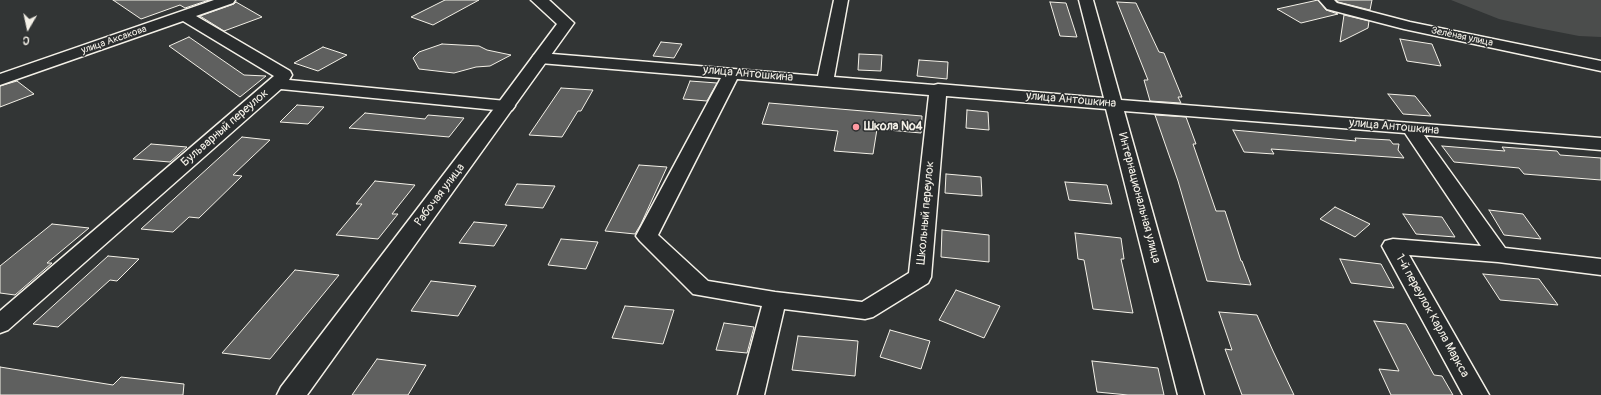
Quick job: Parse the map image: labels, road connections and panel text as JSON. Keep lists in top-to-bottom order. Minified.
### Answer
{"streets":{"street":["Зелёная улица","улица Аксакова","улица Антошкина","Бульварный переулок","Рабочая улица","Интернациональная улица","Школьный переулок","1-й переулок Карла Маркса"]},"crossings":[["улица Антошкина","Рабочая улица"],["улица Антошкина","Интернациональная улица"],["улица Антошкина","Школьный переулок"],["Бульварный переулок","Рабочая улица"]],"places":["Школа №4"],"north":"bottom"}
